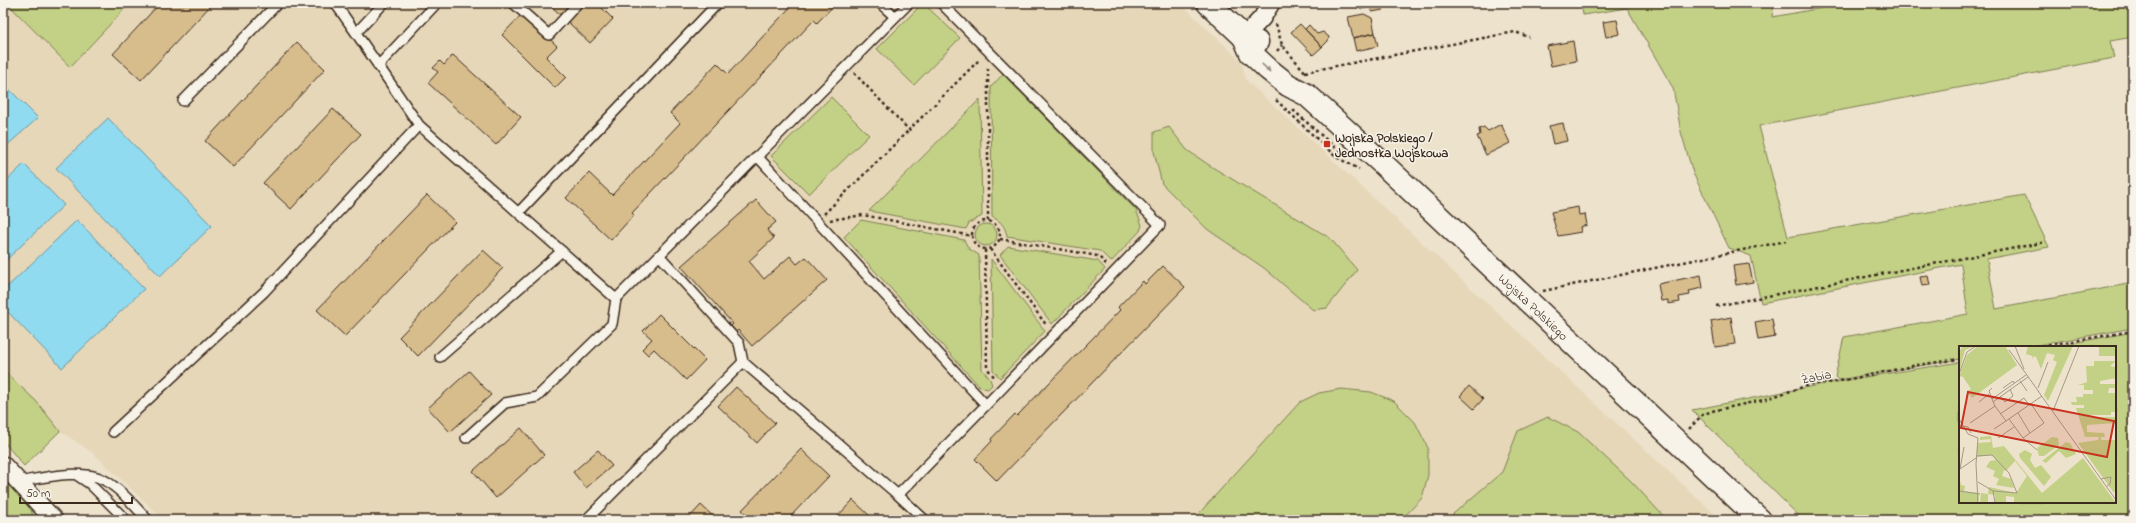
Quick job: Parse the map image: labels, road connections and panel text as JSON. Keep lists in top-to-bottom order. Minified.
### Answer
{"streets":{"main road":["Wojska Polskiego"],"path":["Żabia"]},"places":{"transit":["Wojska Polskiego / Jednostka Wojskowa"]},"scale_bar":"50 m"}
